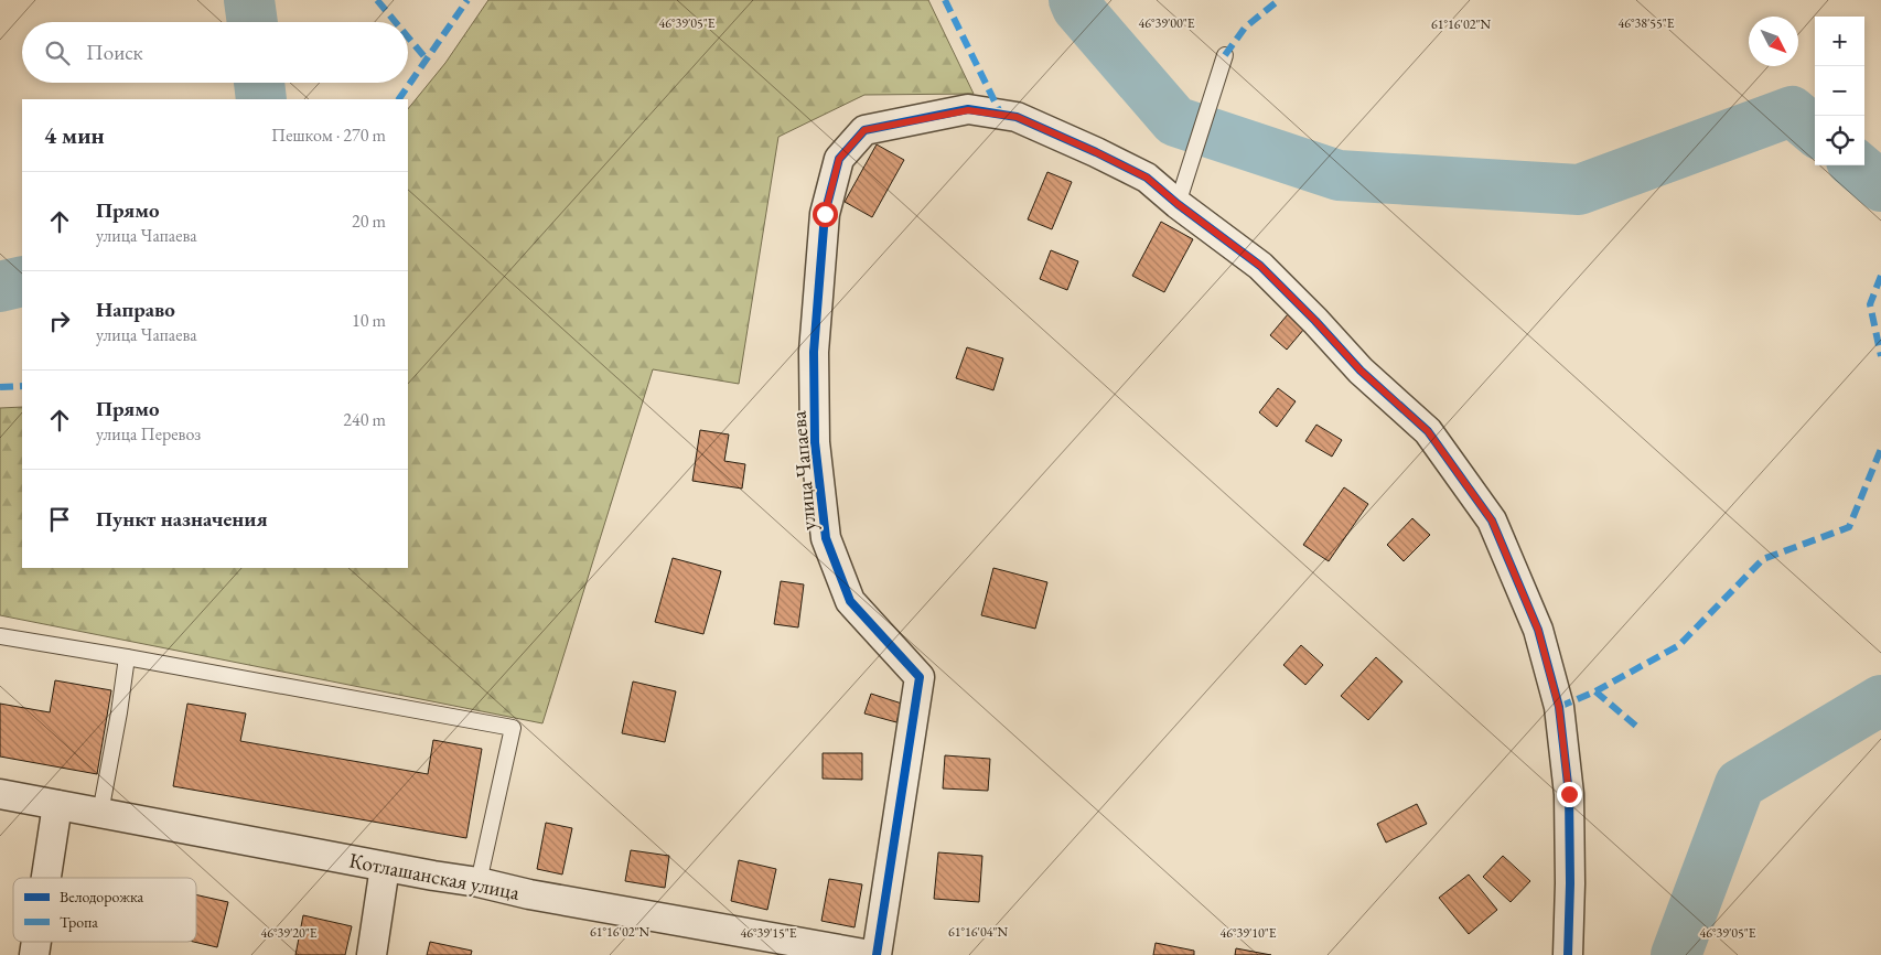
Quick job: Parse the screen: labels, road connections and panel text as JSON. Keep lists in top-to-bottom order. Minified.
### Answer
{"streets":{"street":["улица Чапаева","Котлашанская улица"]},"legend":["Велодорожка","Тропа"],"north":"bottom right","page":{"map_buttons":["+","−"],"search":"Поиск","heading":["4 мин","Пешком · 270 m"],"list":[["Прямо","улица Чапаева","20 m"],["Направо","улица Чапаева","10 m"],["Прямо","улица Перевоз","240 m"],"Пункт назначения"]},"coordinates":["46°39'05\"E","46°39'00\"E","46°38'55\"E","61°16'02\"N","61°16'04\"N","46°39'20\"E","46°39'15\"E","46°39'10\"E"]}
